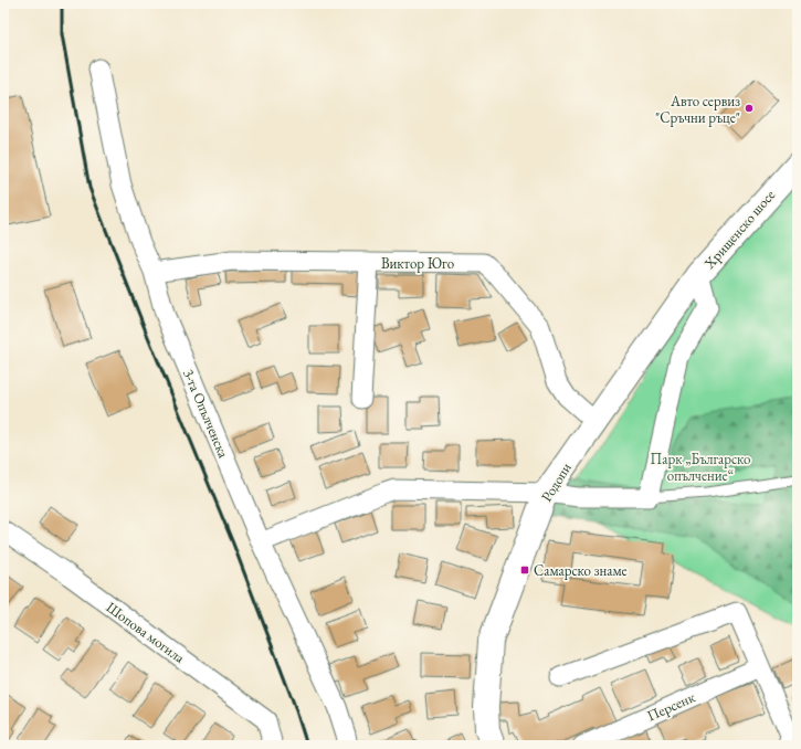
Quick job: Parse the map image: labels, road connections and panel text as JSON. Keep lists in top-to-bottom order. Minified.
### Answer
{"streets":{"street":["Хрищенско шосе","Виктор Юго","3-та Опълченска","Родопи","Шопова могила","Персенк"]},"crossings":[["Хрищенско шосе","Родопи"],["Виктор Юго","3-та Опълченска"],["Виктор Юго","Родопи"]],"parks":["Парк „Българско опълчение“"],"places":{"other":["Авто сервиз \"Сръчни ръце\""],"transit":["Самарско знаме"]}}
